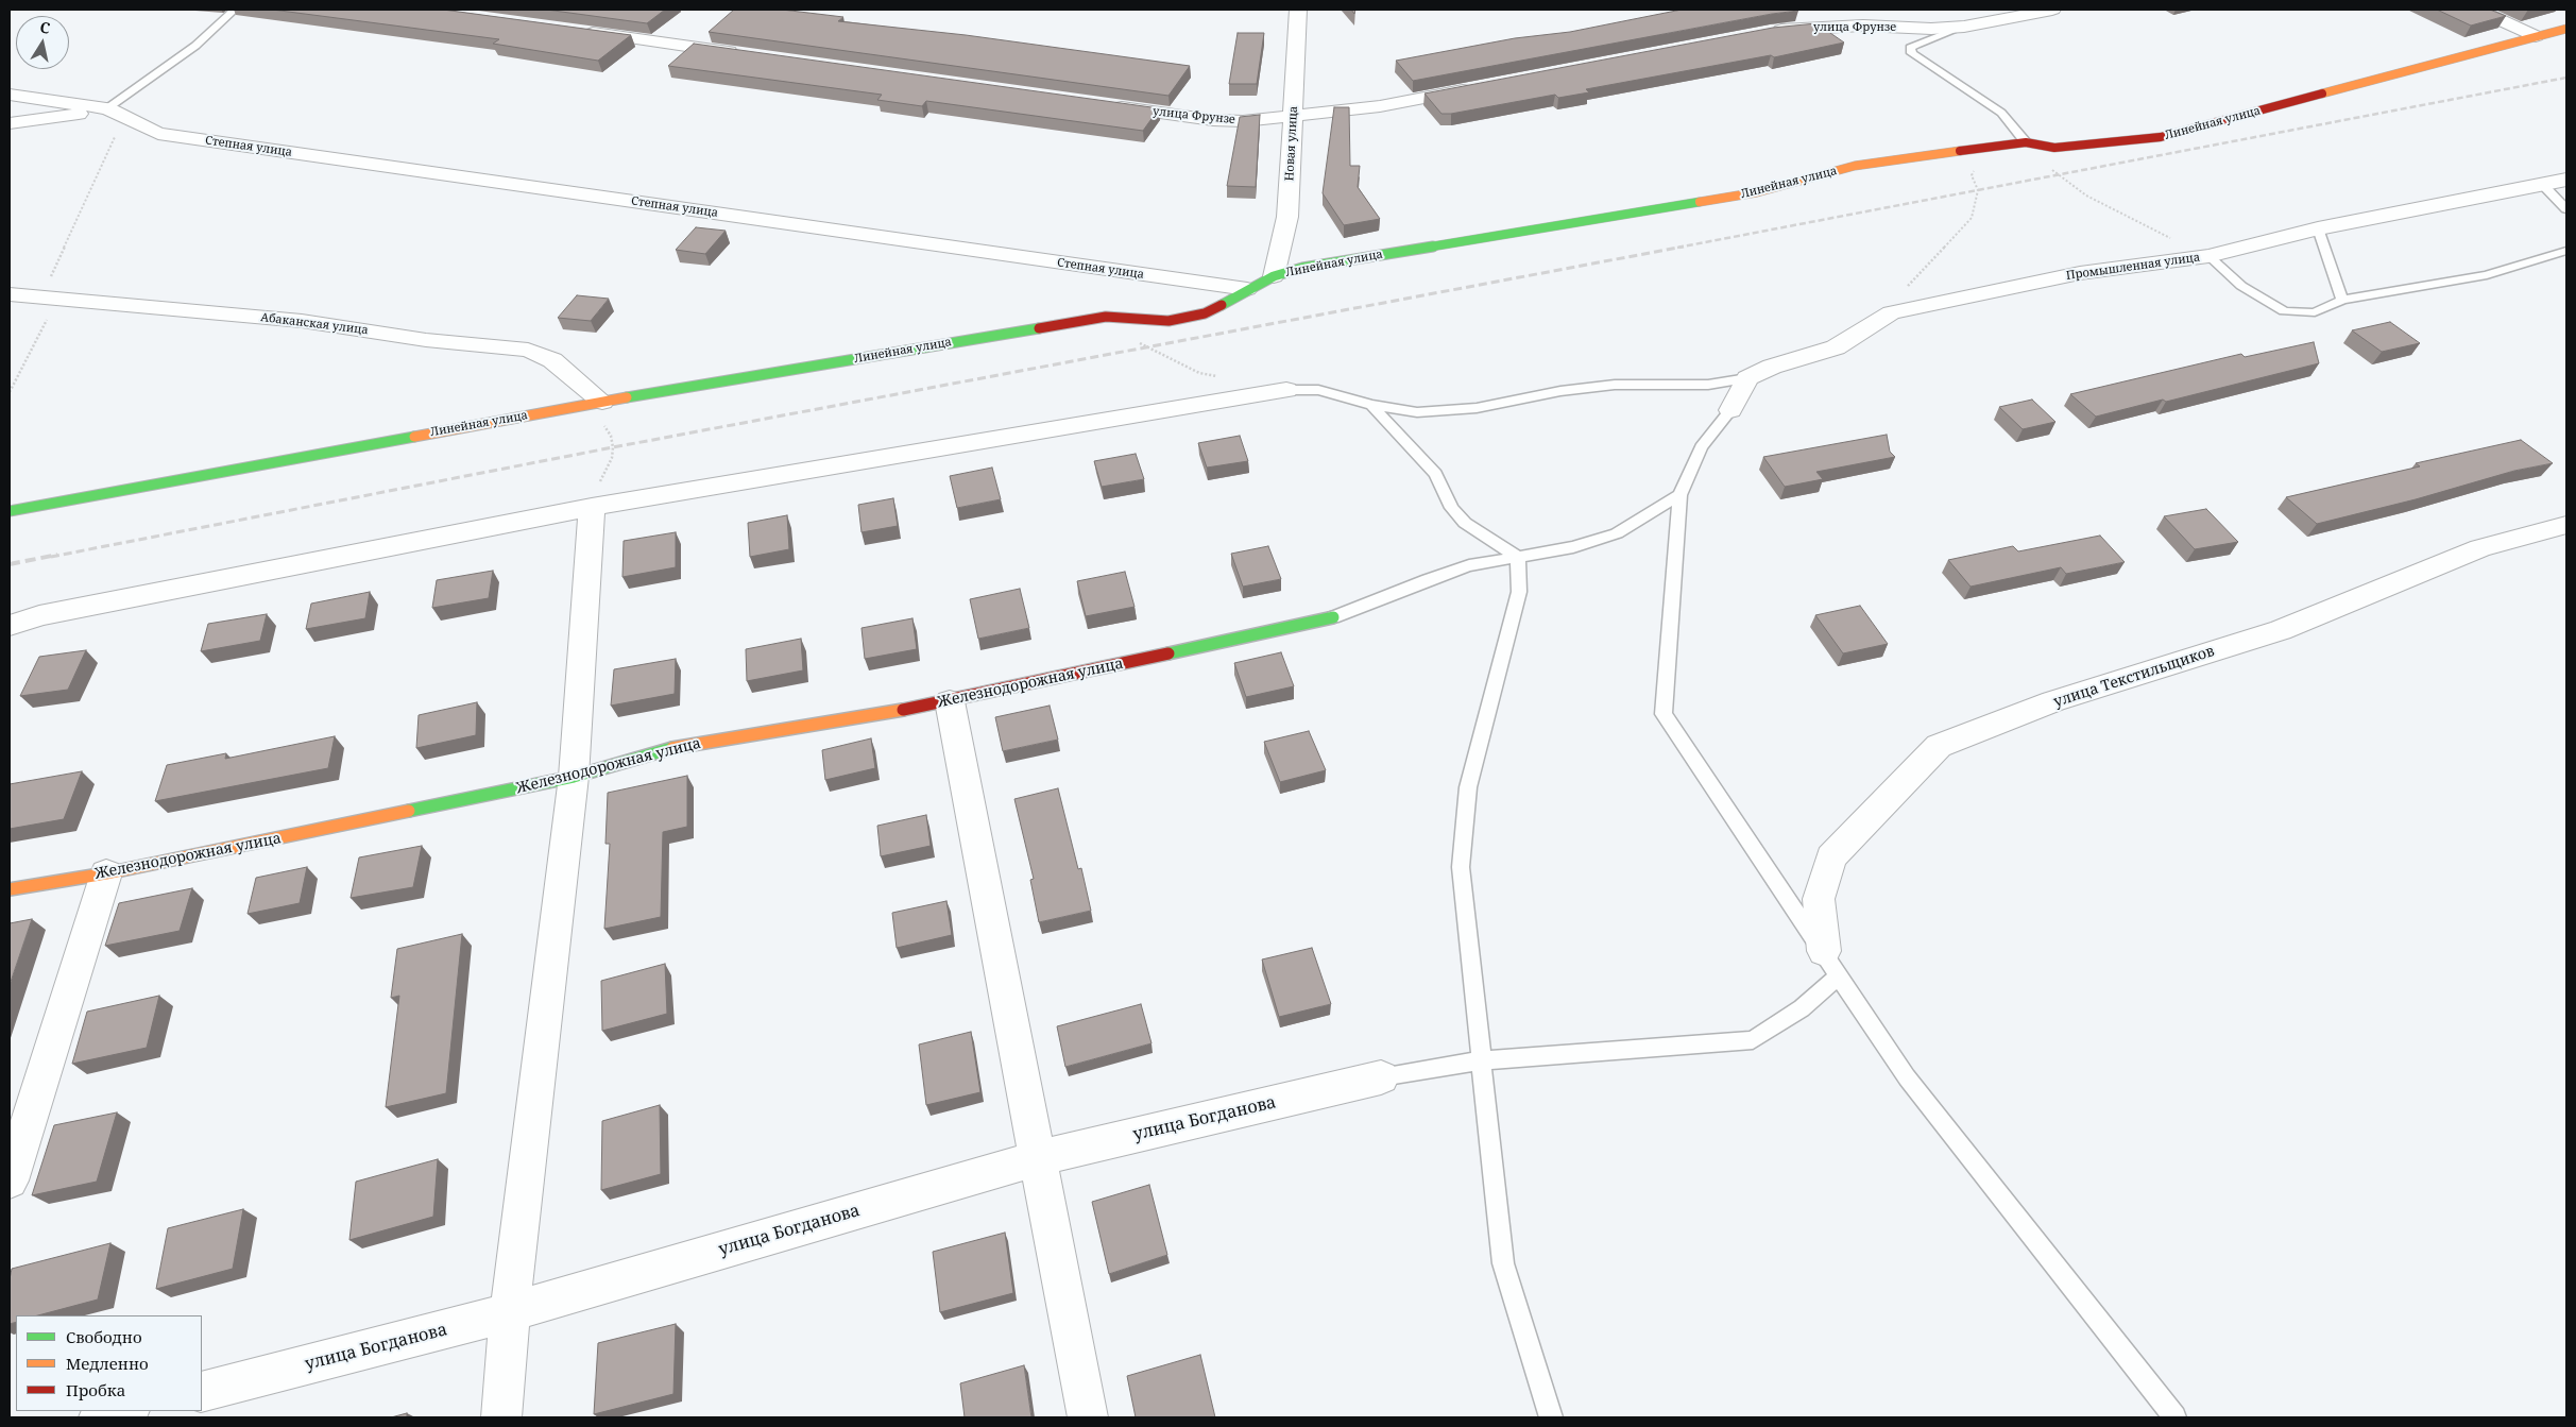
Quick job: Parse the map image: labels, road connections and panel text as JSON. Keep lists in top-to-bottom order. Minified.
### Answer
{"streets":{"street":["улица Фрунзе","Линейная улица","Новая улица","Степная улица","Промышленная улица","Абаканская улица","улица Текстильщиков","Железнодорожная улица","улица Богданова"]},"crossings":[["улица Фрунзе","Новая улица"],["Линейная улица","Новая улица"],["Линейная улица","Степная улица"],["Линейная улица","Абаканская улица"]],"legend":["Свободно","Медленно","Пробка"],"north":"top"}
